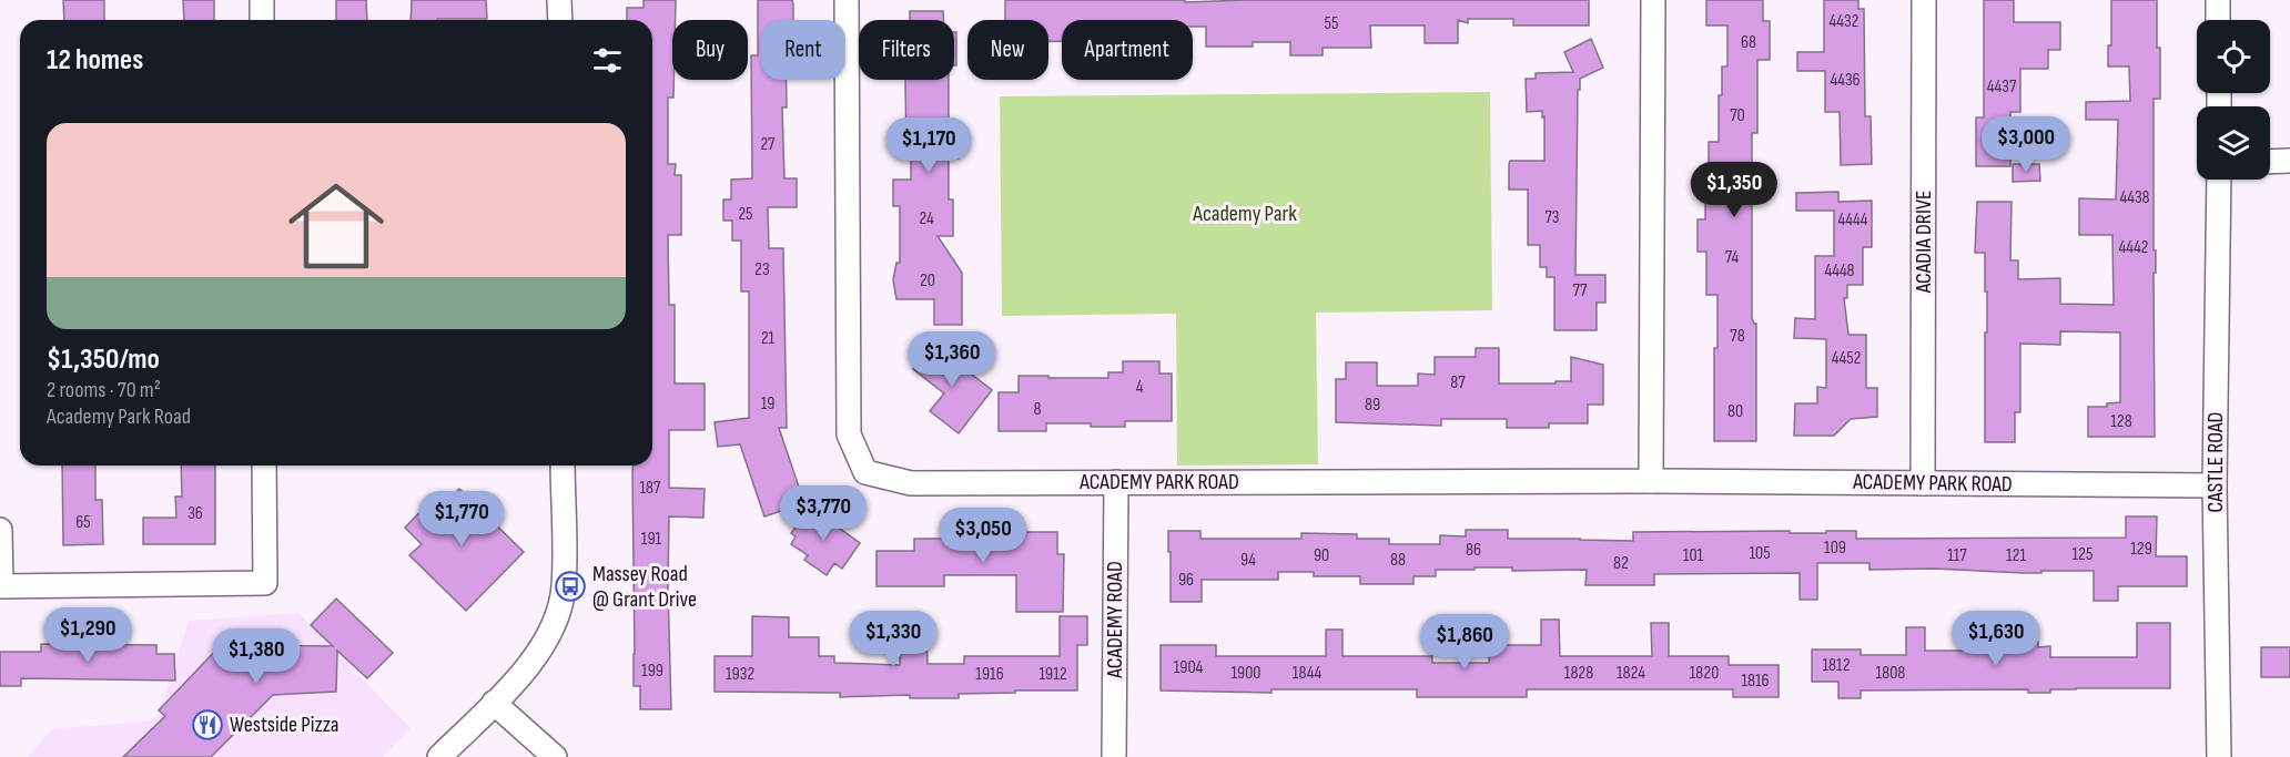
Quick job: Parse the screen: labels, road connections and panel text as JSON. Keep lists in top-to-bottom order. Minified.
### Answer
{"streets":{"street":["ACADIA DRIVE","CASTLE ROAD","ACADEMY PARK ROAD","ACADEMY ROAD"]},"crossings":[["ACADIA DRIVE","ACADEMY PARK ROAD"],["CASTLE ROAD","ACADEMY PARK ROAD"],["ACADEMY PARK ROAD","ACADEMY ROAD"]],"parks":["Academy Park"],"places":{"bus stop":["Massey Road @ Grant Drive"],"restaurant":["Westside Pizza"]},"house_numbers":["4432","55","68","4436","4437","70","27","4438","25","73","24","4444","4442","74","23","4448","20","77","78","21","4452","87","4","19","89","8","80","128","187","36","65","191","109","129","86","105","125","90","101","117","121","94","88","82","96","1812","1904","199","1900","1844","1828","1824","1820","1808","1932","1916","1912","1816"],"page":{"chip":["Buy","Rent","Filters","New","Apartment"],"heading":"12 homes","list":[{"name":"$1,350/mo","note":"2 rooms · 70 m² · Academy Park Road"}],"price":["$3,000","$1,170","$1,350","$1,360","$3,770","$1,770","$3,050","$1,290","$1,330","$1,630","$1,860","$1,380"]}}
